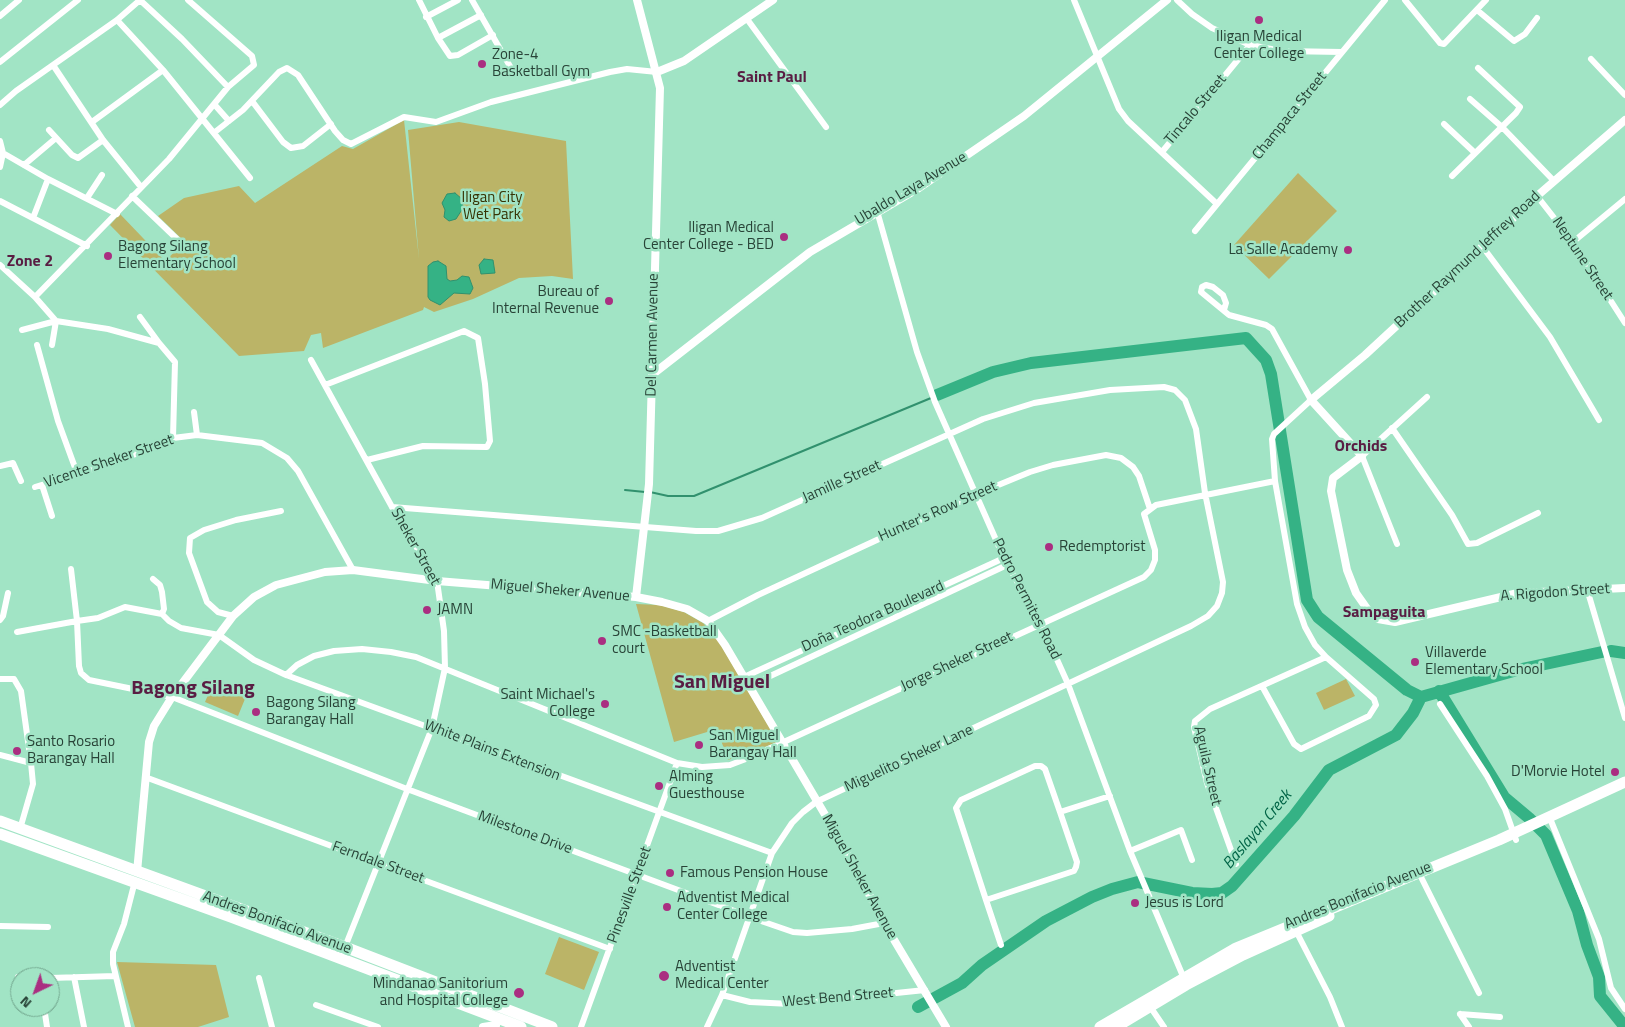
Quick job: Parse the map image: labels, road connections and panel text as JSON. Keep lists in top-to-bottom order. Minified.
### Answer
{"streets":{"highway":["Andres Bonifacio Avenue"],"street":["Tincalo Street","Champaca Street","Ubaldo Laya Avenue","Neptune Street","Brother Raymund Jeffrey Road","Del Carmen Avenue","Vicente Sheker Street","Jamille Street","Hunter's Row Street","Sheker Street","Miguel Sheker Avenue","A. Rigodon Street","Pedro Permites Road","Doña Teodora Boulevard","Jorge Sheker Street","White Plains Extension","Miguelito Sheker Lane","Aguila Street","Milestone Drive","Ferndale Street","Pinesville Street","West Bend Street"]},"crossings":[["Ubaldo Laya Avenue","Del Carmen Avenue"],["Ubaldo Laya Avenue","Pedro Permites Road"],["Neptune Street","Brother Raymund Jeffrey Road"],["Del Carmen Avenue","Jamille Street"],["Del Carmen Avenue","Miguel Sheker Avenue"],["Vicente Sheker Street","Miguel Sheker Avenue"],["Jamille Street","Sheker Street"],["Jamille Street","Pedro Permites Road"],["Jamille Street","Miguelito Sheker Lane"],["Hunter's Row Street","Miguel Sheker Avenue"],["Hunter's Row Street","Pedro Permites Road"],["Hunter's Row Street","Jorge Sheker Street"],["Sheker Street","Miguel Sheker Avenue"],["Sheker Street","Jorge Sheker Street"],["Sheker Street","White Plains Extension"],["Sheker Street","Milestone Drive"],["Sheker Street","Ferndale Street"],["Sheker Street","Andres Bonifacio Avenue"],["Miguel Sheker Avenue","Doña Teodora Boulevard"],["Miguel Sheker Avenue","Jorge Sheker Street"],["Miguel Sheker Avenue","White Plains Extension"],["Miguel Sheker Avenue","Miguelito Sheker Lane"],["Miguel Sheker Avenue","Milestone Drive"],["Miguel Sheker Avenue","Ferndale Street"],["Miguel Sheker Avenue","Andres Bonifacio Avenue"],["Miguel Sheker Avenue","West Bend Street"],["Pedro Permites Road","Doña Teodora Boulevard"],["Pedro Permites Road","Jorge Sheker Street"],["Pedro Permites Road","Miguelito Sheker Lane"],["Pedro Permites Road","Andres Bonifacio Avenue"],["Jorge Sheker Street","White Plains Extension"],["Jorge Sheker Street","Pinesville Street"],["White Plains Extension","Miguelito Sheker Lane"],["White Plains Extension","Pinesville Street"],["Miguelito Sheker Lane","Milestone Drive"],["Miguelito Sheker Lane","West Bend Street"],["Milestone Drive","Pinesville Street"],["Ferndale Street","Pinesville Street"]],"districts":["Saint Paul","Zone 2","Orchids","Sampaguita","San Miguel","Bagong Silang"],"water":["Baslayan Creek"],"parks":["Iligan City Wet Park"],"places":["Iligan Medical Center College","Zone-4 Basketball Gym","Iligan Medical Center College - BED","La Salle Academy","Bagong Silang Elementary School","Bureau of Internal Revenue","Redemptorist","JAMN","SMC -Basketball court","Villaverde Elementary School","Saint Michael's College","Bagong Silang Barangay Hall","San Miguel Barangay Hall","Santo Rosario Barangay Hall","D'Morvie Hotel","Alming Guesthouse","Famous Pension House","Jesus is Lord","Adventist Medical Center College","Adventist Medical Center","Mindanao Sanitorium and Hospital College"],"north":"bottom left"}
